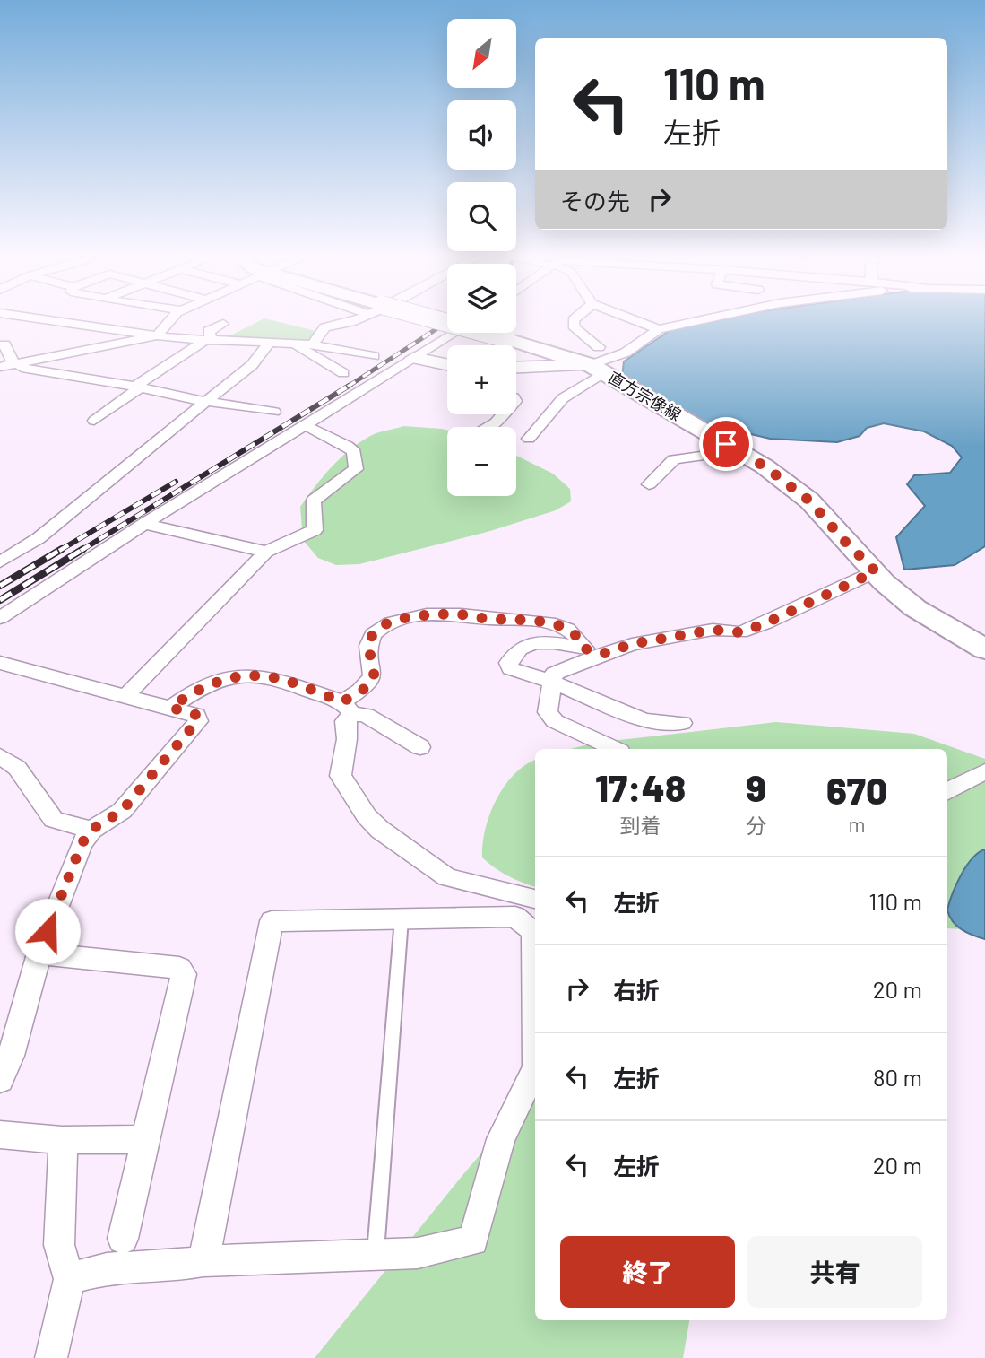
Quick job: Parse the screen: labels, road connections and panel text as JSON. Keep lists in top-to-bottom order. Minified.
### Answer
{"streets":{"main road":["直方宗像線"]},"north":"bottom left","page":{"map_buttons":["+","−"],"turn":["110 m","左折"],"then":"その先","eta":["17:48","到着","9","分","670","m"],"list":[{"name":"左折","value":"110 m"},{"name":"右折","value":"20 m"},{"name":"左折","value":"80 m"},{"name":"左折","value":"20 m"}],"buttons":["終了","共有"]}}
